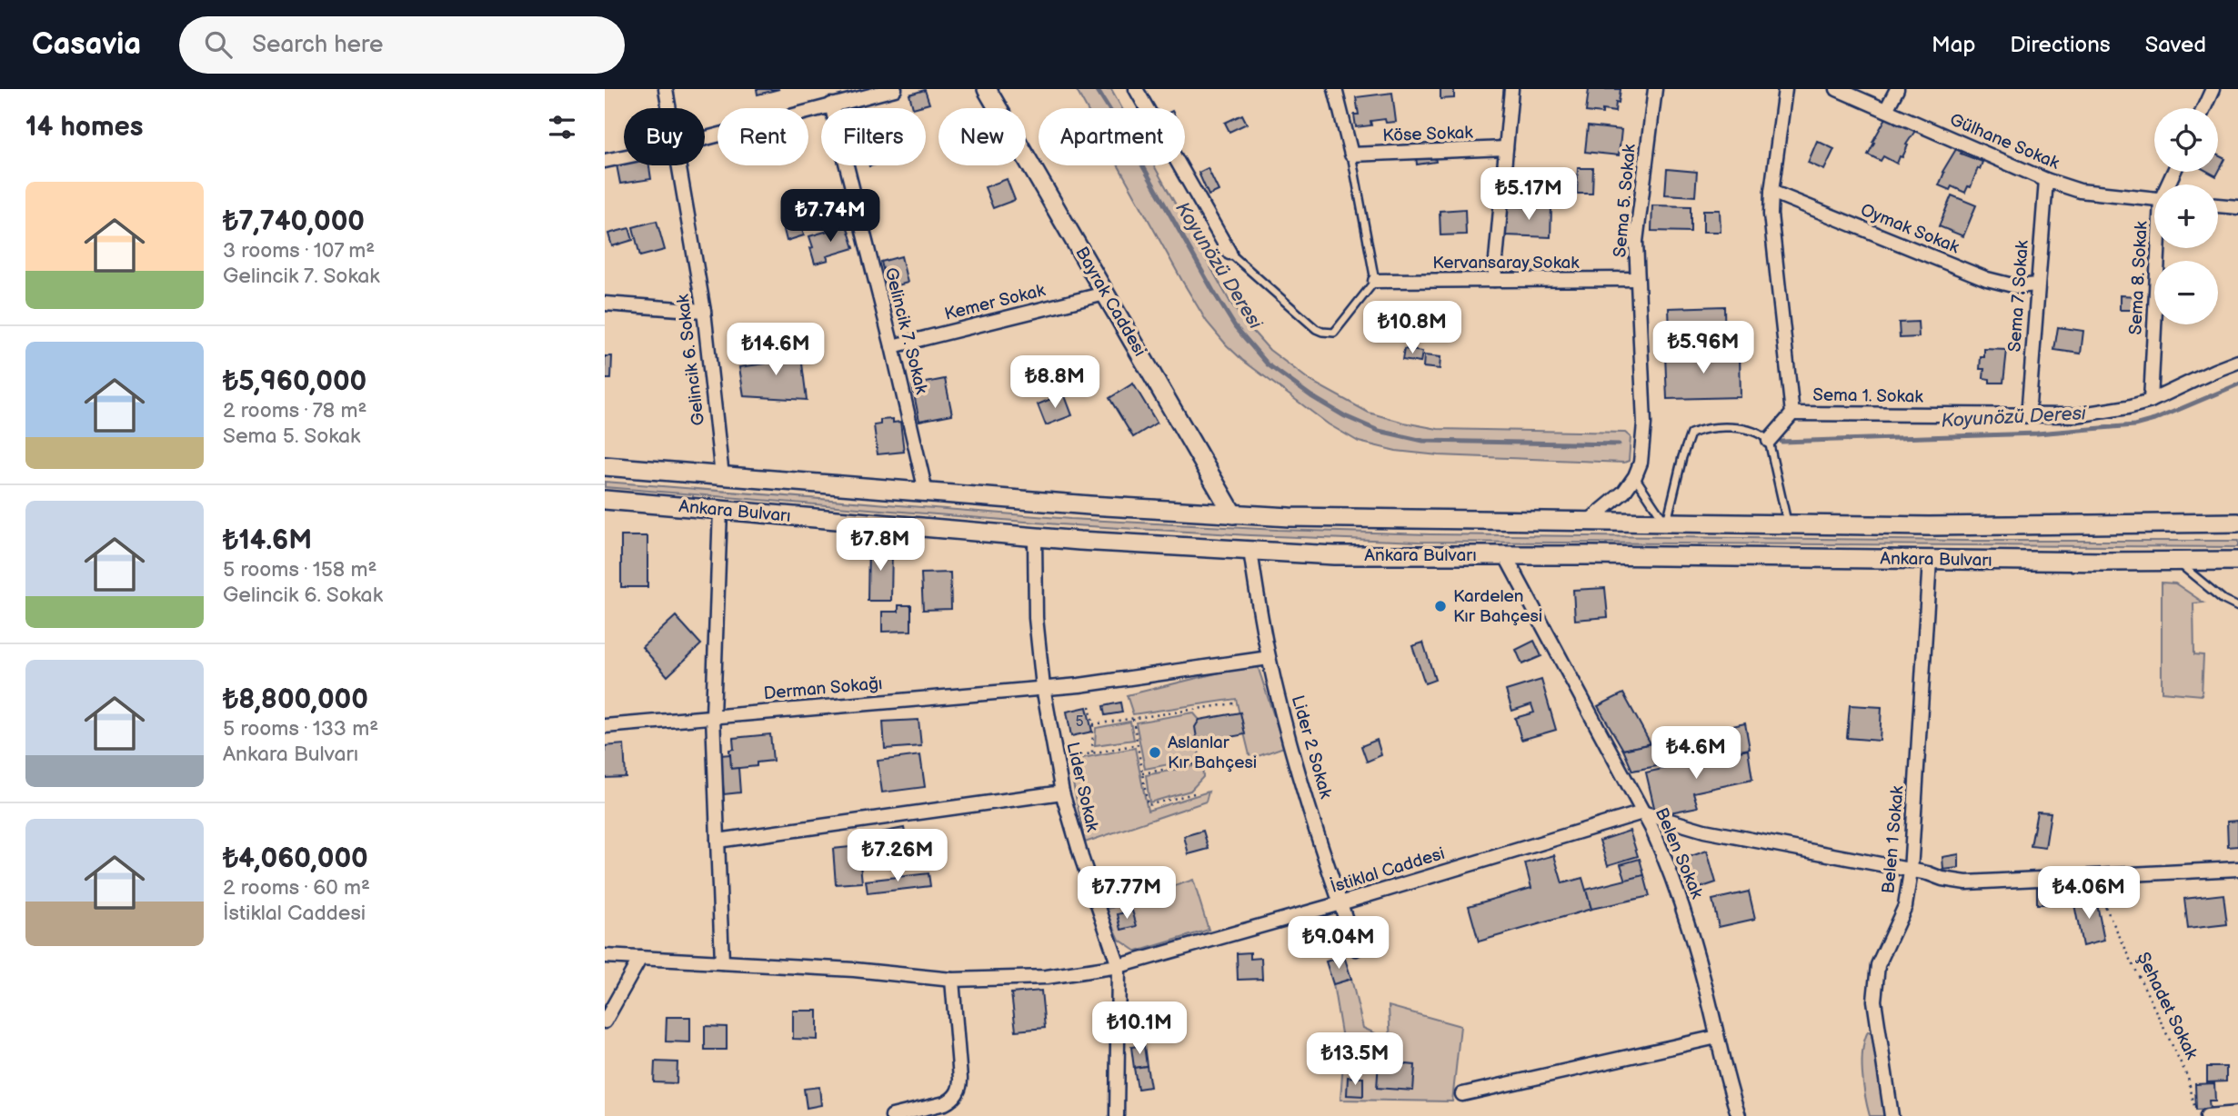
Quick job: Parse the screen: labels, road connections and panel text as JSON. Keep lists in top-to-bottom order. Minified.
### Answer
{"streets":{"main road":["Bayrak Caddesi","Ankara Bulvarı"],"street":["Köse Sokak","Gülhane Sokak","Sema 5. Sokak","Oymak Sokak","Kervansaray Sokak","Sema 8. Sokak","Sema 7. Sokak","Kemer Sokak","Gelincik 7. Sokak","Gelincik 6. Sokak","Sema 1. Sokak","Derman Sokağı","Lider 2 Sokak","Lider Sokak","Belen 1 Sokak","Belen Sokak","İstiklal Caddesi"],"path":["Şehadet Sokak"]},"crossings":[["Gülhane Sokak","Sema 7. Sokak"],["Sema 5. Sokak","Kervansaray Sokak"],["Sema 5. Sokak","Ankara Bulvarı"],["Oymak Sokak","Sema 7. Sokak"],["Sema 8. Sokak","Sema 1. Sokak"],["Sema 7. Sokak","Sema 1. Sokak"],["Bayrak Caddesi","Kemer Sokak"],["Bayrak Caddesi","Ankara Bulvarı"],["Kemer Sokak","Gelincik 7. Sokak"],["Gelincik 7. Sokak","Ankara Bulvarı"],["Gelincik 6. Sokak","Ankara Bulvarı"],["Ankara Bulvarı","Lider 2 Sokak"],["Ankara Bulvarı","Lider Sokak"],["Ankara Bulvarı","Belen 1 Sokak"],["Ankara Bulvarı","Belen Sokak"],["Derman Sokağı","Lider 2 Sokak"],["Derman Sokağı","Lider Sokak"],["Lider 2 Sokak","İstiklal Caddesi"],["Lider Sokak","İstiklal Caddesi"],["Belen Sokak","İstiklal Caddesi"]],"water":["Koyunözü Deresi"],"places":["Kardelen Kır Bahçesi","Aslanlar Kır Bahçesi"],"house_numbers":["5"],"page":{"header":"Casavia","search":"Search here","nav":["Map","Directions","Saved"],"heading":"14 homes","map_buttons":["+","−"],"chip":["Buy","Rent","Filters","New","Apartment"],"list":[{"name":"₺7,740,000","note":"3 rooms · 107 m² · Gelincik 7. Sokak"},{"name":"₺5,960,000","note":"2 rooms · 78 m² · Sema 5. Sokak"},{"name":"₺14.6M","note":"5 rooms · 158 m² · Gelincik 6. Sokak"},{"name":"₺8,800,000","note":"5 rooms · 133 m² · Ankara Bulvarı"},{"name":"₺4,060,000","note":"2 rooms · 60 m² · İstiklal Caddesi"}],"price":["₺5.17M","₺7.74M","₺10.8M","₺5.96M","₺14.6M","₺8.8M","₺7.8M","₺4.6M","₺7.26M","₺7.77M","₺4.06M","₺9.04M","₺10.1M","₺13.5M"]}}
